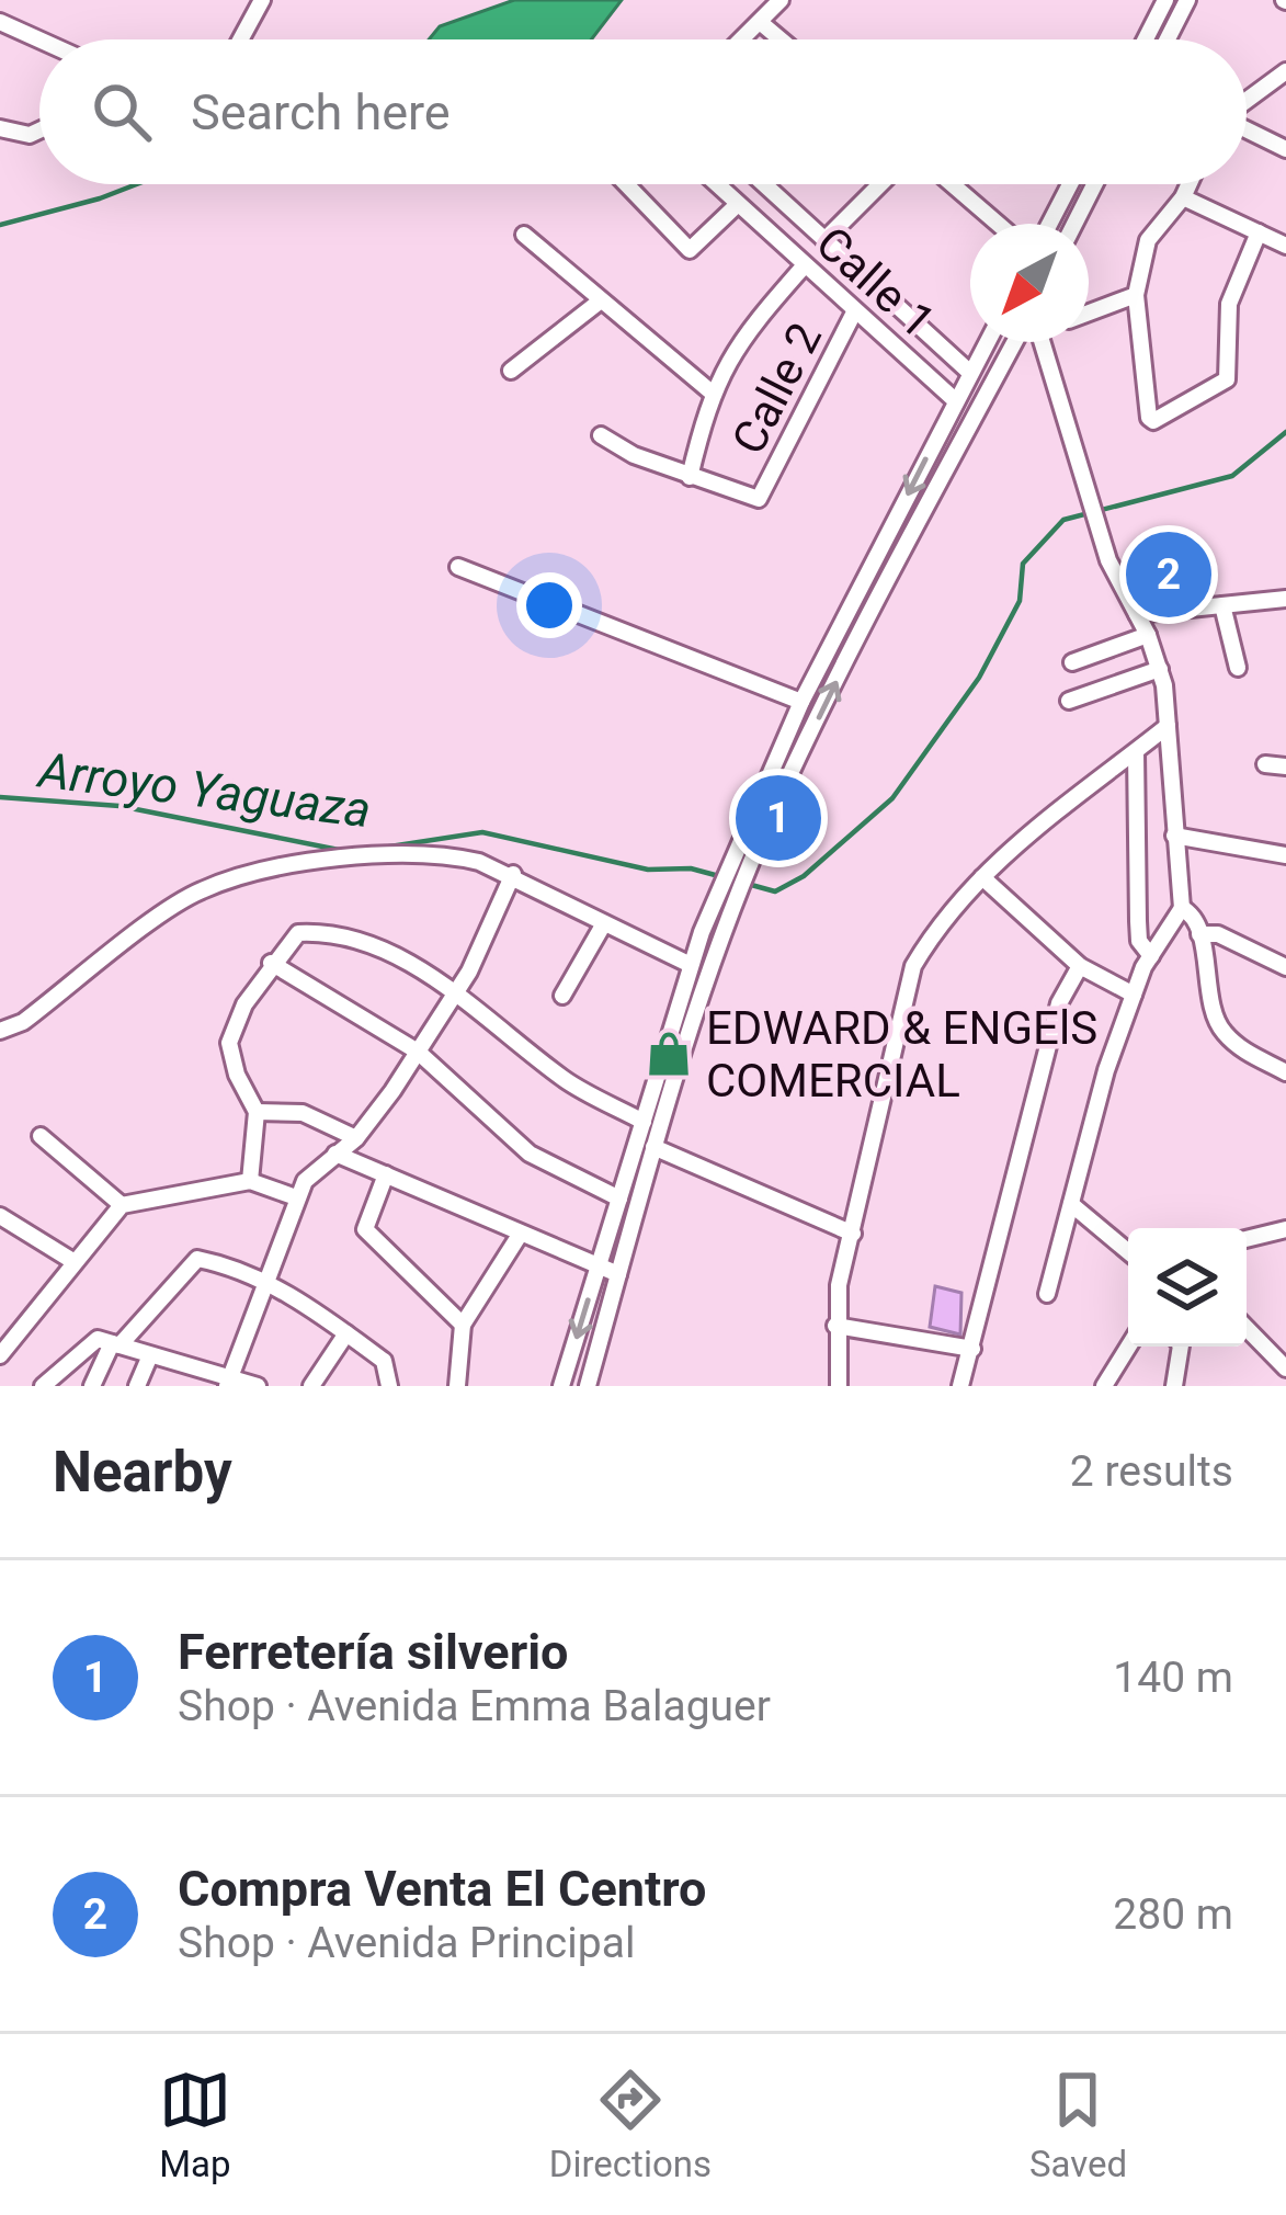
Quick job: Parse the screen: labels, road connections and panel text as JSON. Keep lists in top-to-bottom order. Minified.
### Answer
{"streets":{"street":["Calle 1","Calle 2"]},"crossings":[["Calle 1","Calle 2"]],"water":["Arroyo Yaguaza"],"places":{"shop":["EDWARD & ENGElS COMERCIAL"]},"north":"bottom left","page":{"search":"Search here","pins":["2","1"],"heading":["Nearby","2 results"],"list":[{"mark":"1","name":"Ferretería silverio","note":"Shop · Avenida Emma Balaguer","value":"140 m"},{"mark":"2","name":"Compra Venta El Centro","note":"Shop · Avenida Principal","value":"280 m"}],"nav":["Map","Directions","Saved"]}}
